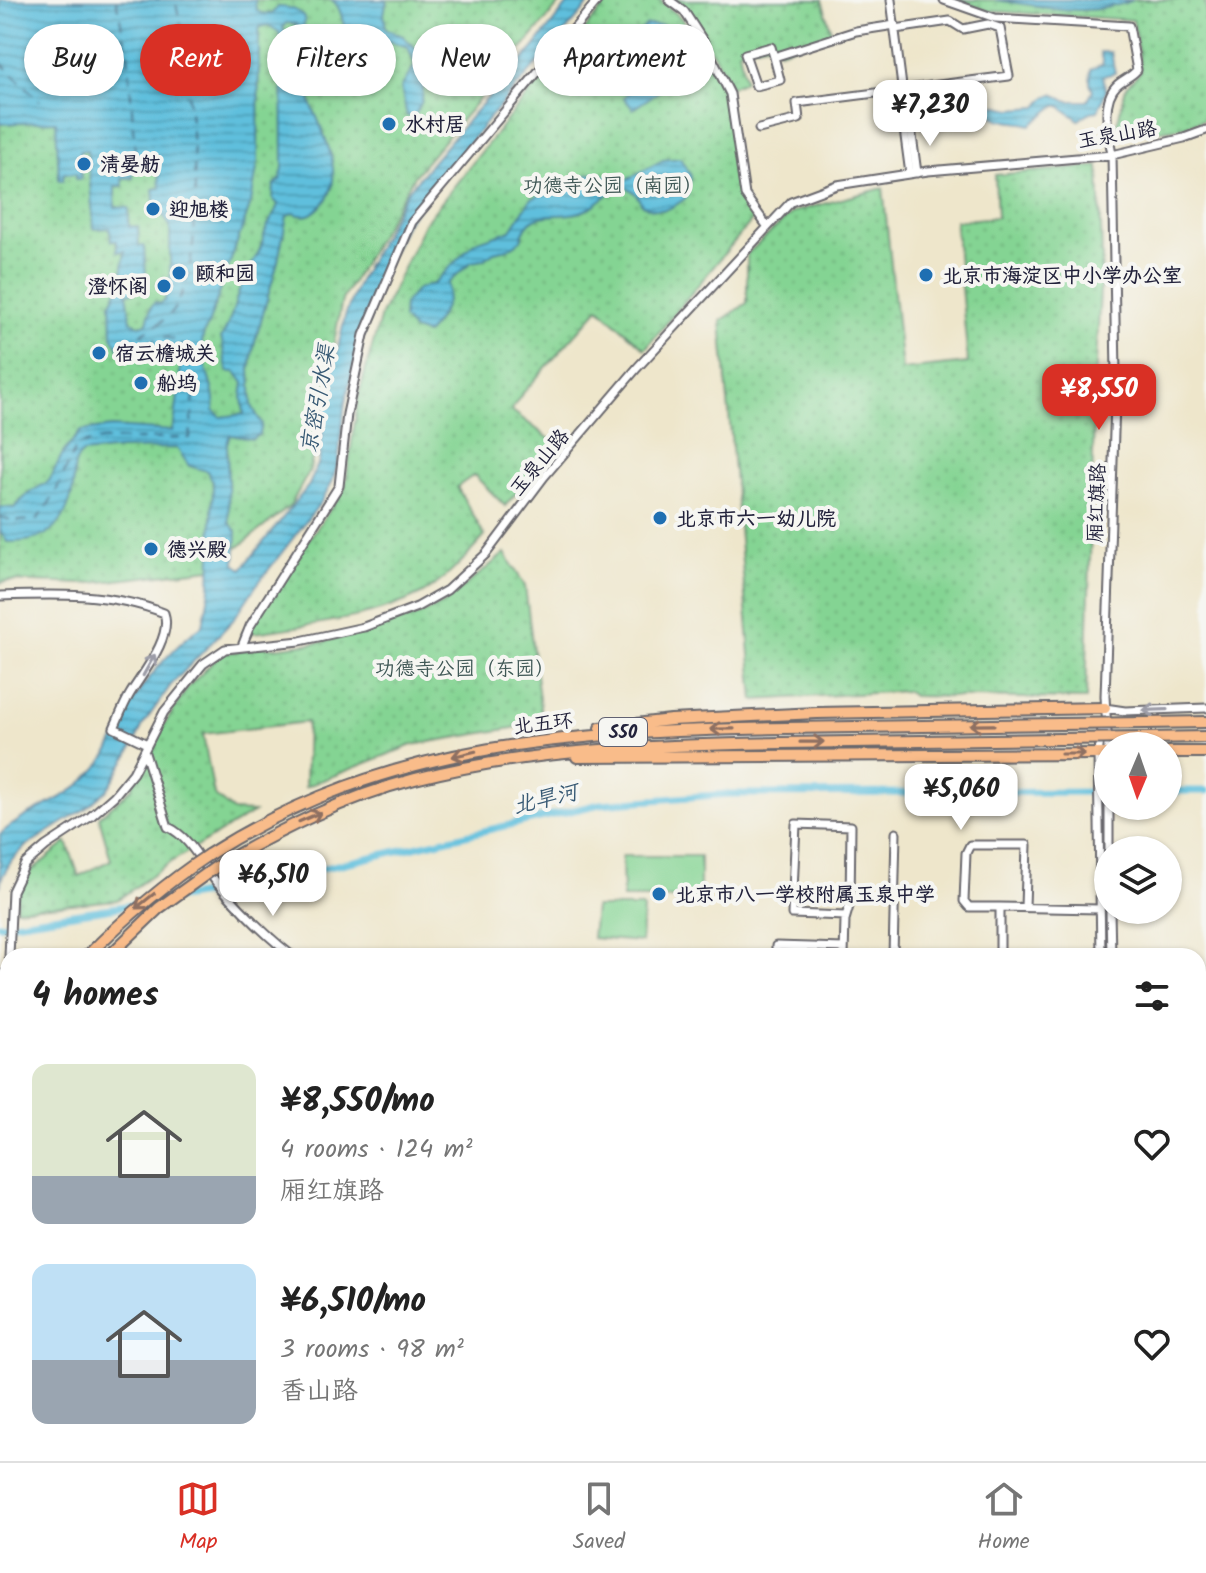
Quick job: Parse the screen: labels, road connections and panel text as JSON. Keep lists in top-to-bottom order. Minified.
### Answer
{"streets":{"highway":["北五环","S50"],"street":["玉泉山路","厢红旗路"]},"crossings":[["玉泉山路","厢红旗路"]],"water":["京密引水渠","北旱河"],"parks":["功德寺公园（南园）","功德寺公园（东园）"],"places":["水村居","清晏舫","迎旭楼","颐和园","北京市海淀区中小学办公室","澄怀阁","宿云檐城关","船坞","北京市六一幼儿院","德兴殿","北京市八一学校附属玉泉中学"],"north":"bottom","page":{"chip":["Buy","Rent","Filters","New","Apartment"],"price":["¥7,230","¥8,550","¥5,060","¥6,510"],"heading":"4 homes","list":[{"name":"¥8,550/mo","note":"4 rooms · 124 m² · 厢红旗路"},{"name":"¥6,510/mo","note":"3 rooms · 98 m² · 香山路"}],"tabs":["Map","Saved","Home"]}}
